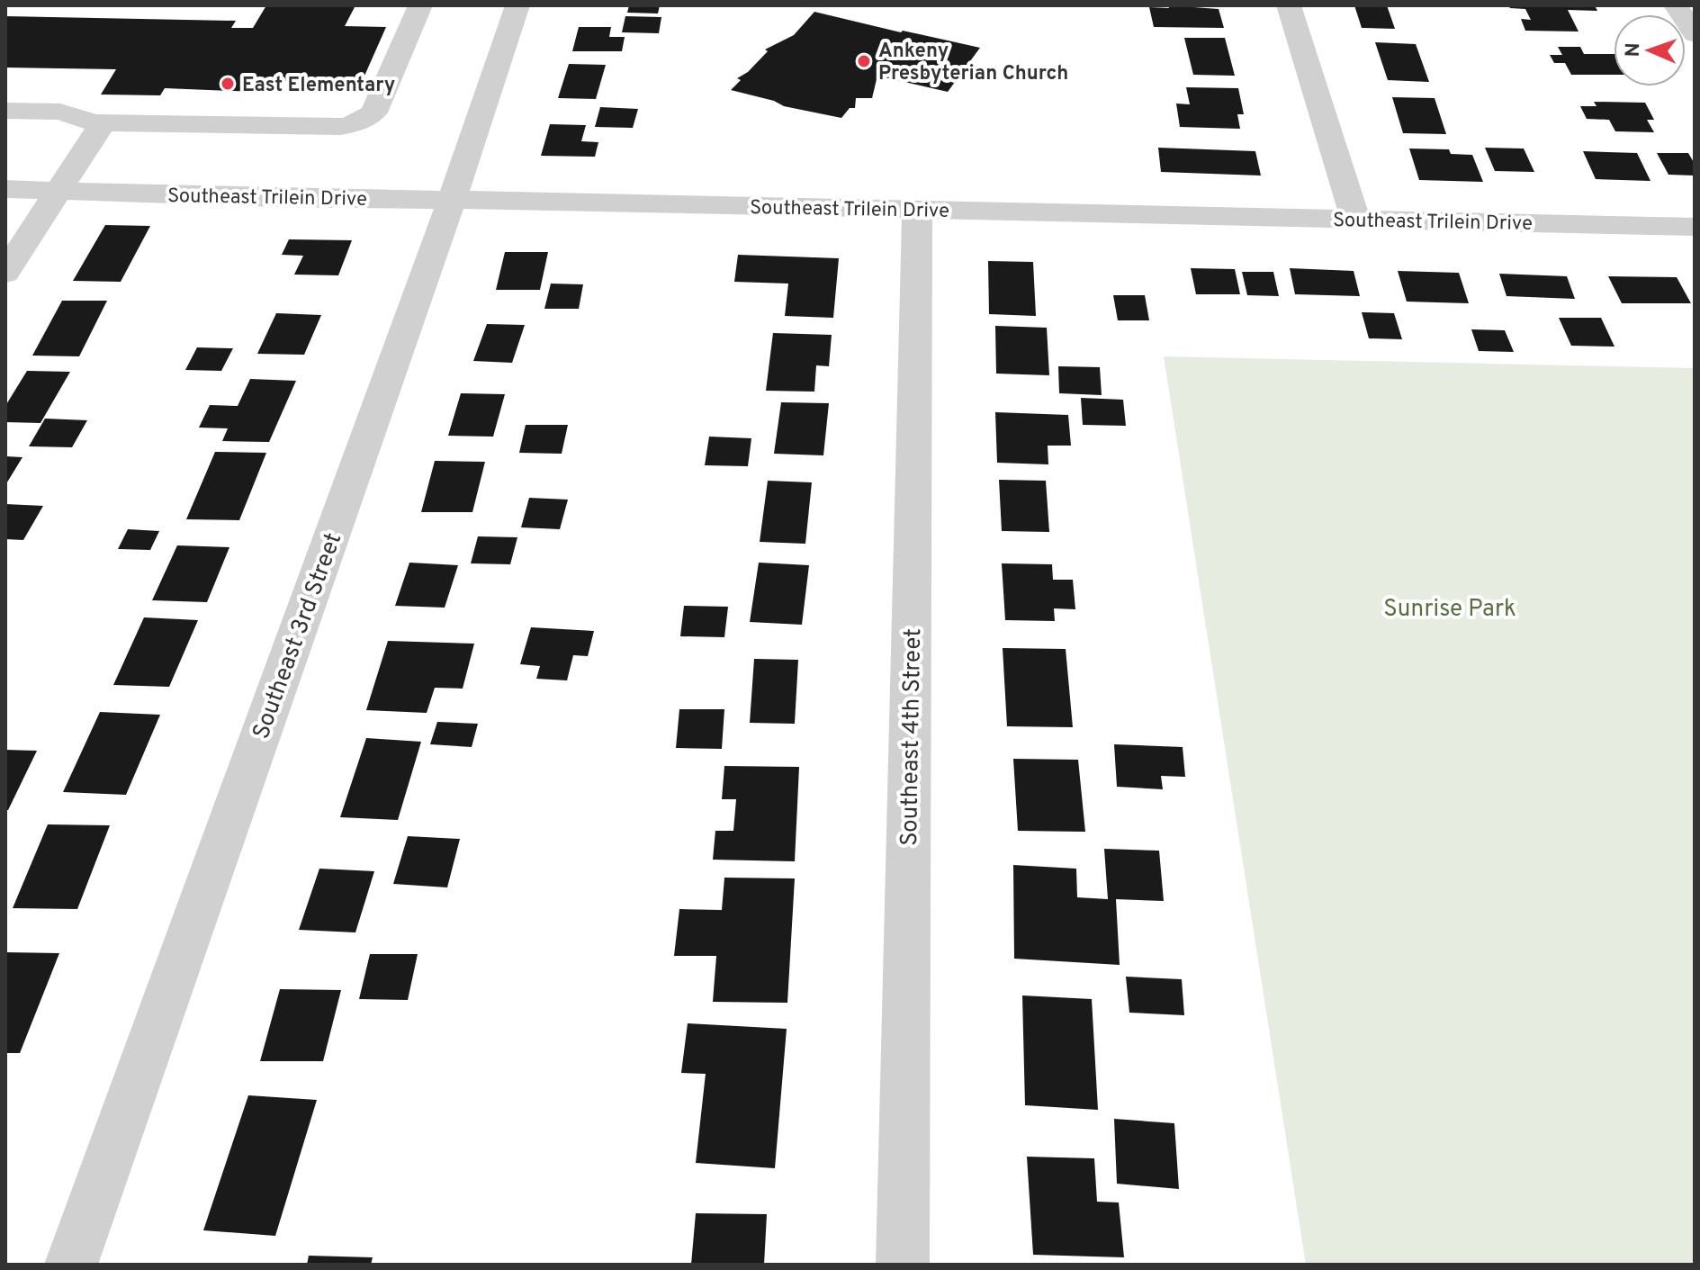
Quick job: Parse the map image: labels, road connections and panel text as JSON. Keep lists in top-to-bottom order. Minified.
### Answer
{"streets":{"street":["Southeast Trilein Drive","Southeast 3rd Street","Southeast 4th Street"]},"crossings":[["Southeast Trilein Drive","Southeast 3rd Street"],["Southeast Trilein Drive","Southeast 4th Street"]],"parks":["Sunrise Park"],"places":["Ankeny Presbyterian Church","East Elementary"],"north":"left"}
